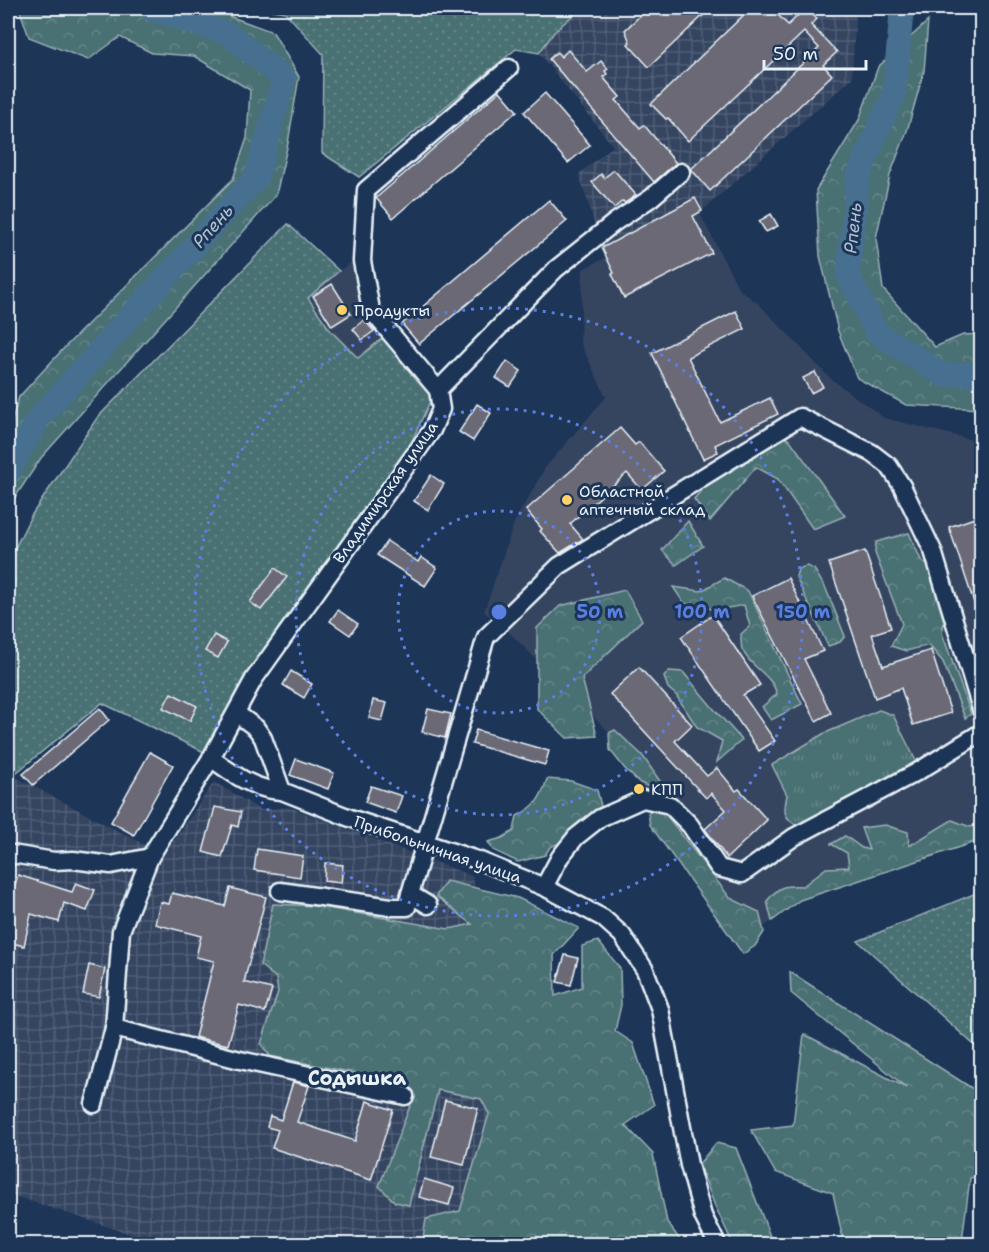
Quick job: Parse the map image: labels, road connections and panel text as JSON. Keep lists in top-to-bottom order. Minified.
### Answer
{"streets":{"street":["Владимирская улица","Прибольничная улица"]},"crossings":[["Владимирская улица","Прибольничная улица"]],"districts":["Содышка"],"water":["Рпень"],"places":["Продукты","Областной аптечный склад","КПП"],"scale_bar":"50 m","rings":["50 m","100 m","150 m"]}
